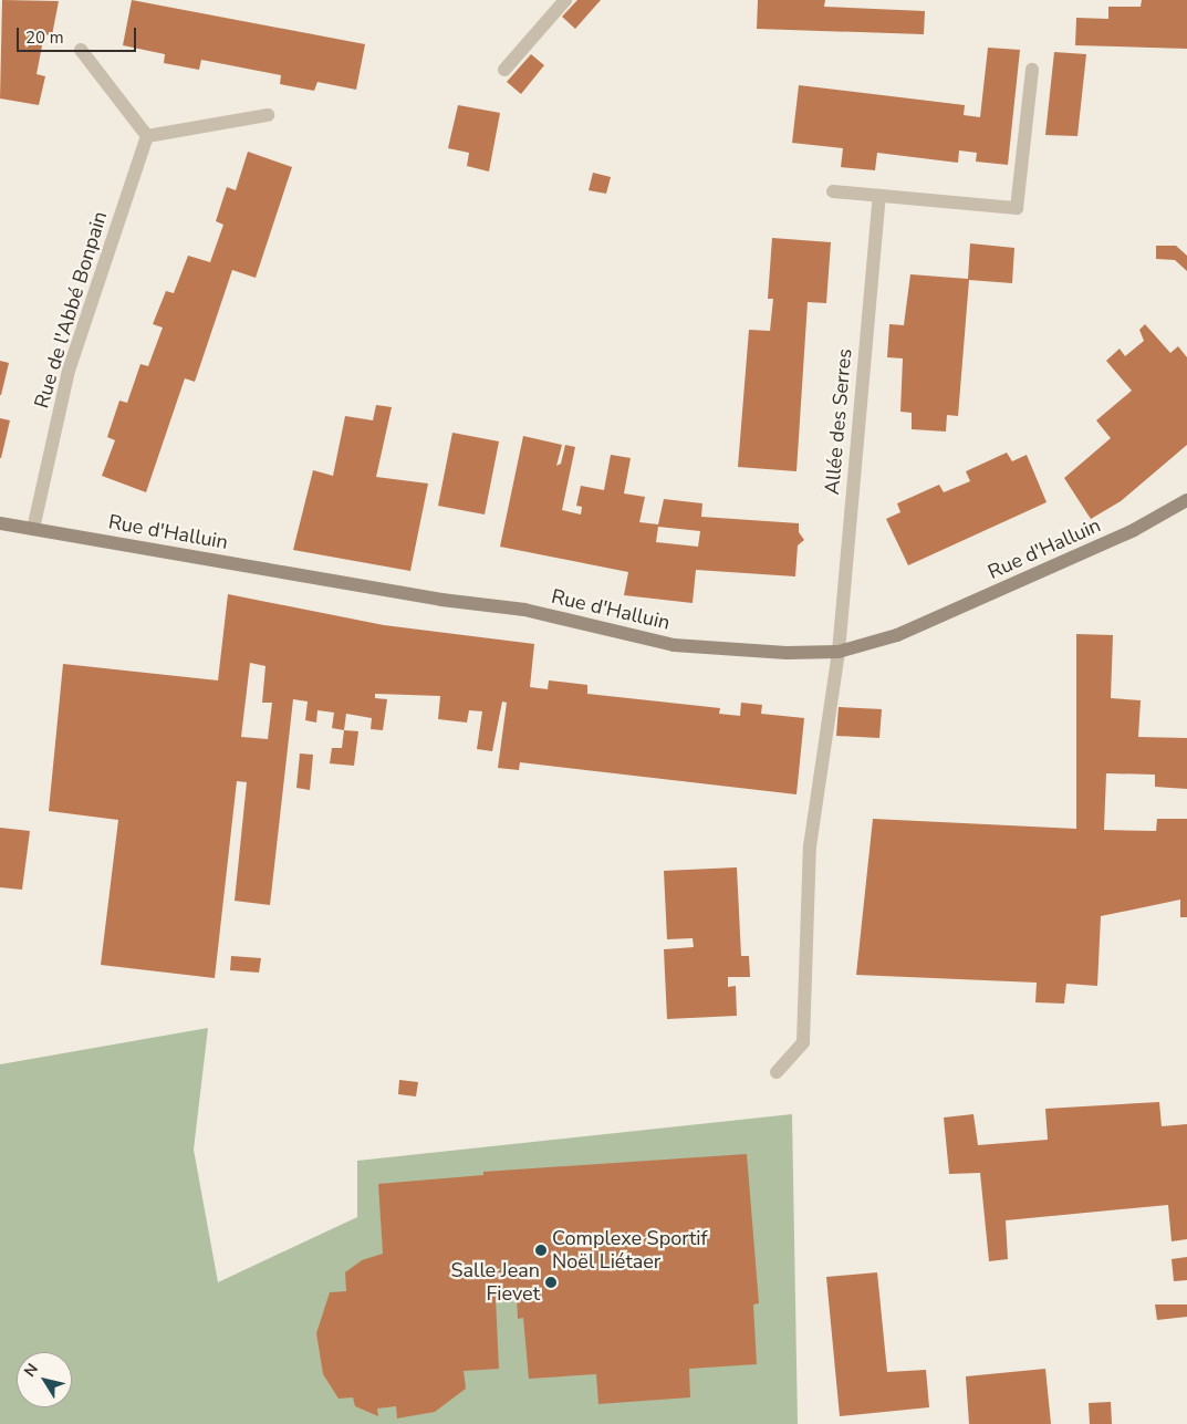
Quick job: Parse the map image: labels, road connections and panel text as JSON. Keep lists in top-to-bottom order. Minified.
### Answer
{"streets":{"main road":["Rue d'Halluin"],"street":["Rue de l'Abbé Bonpain","Allée des Serres"]},"crossings":[["Rue de l'Abbé Bonpain","Rue d'Halluin"],["Allée des Serres","Rue d'Halluin"]],"places":["Complexe Sportif Noël Liétaer","Salle Jean Fievet"],"scale_bar":"20 m","north":"top left"}
